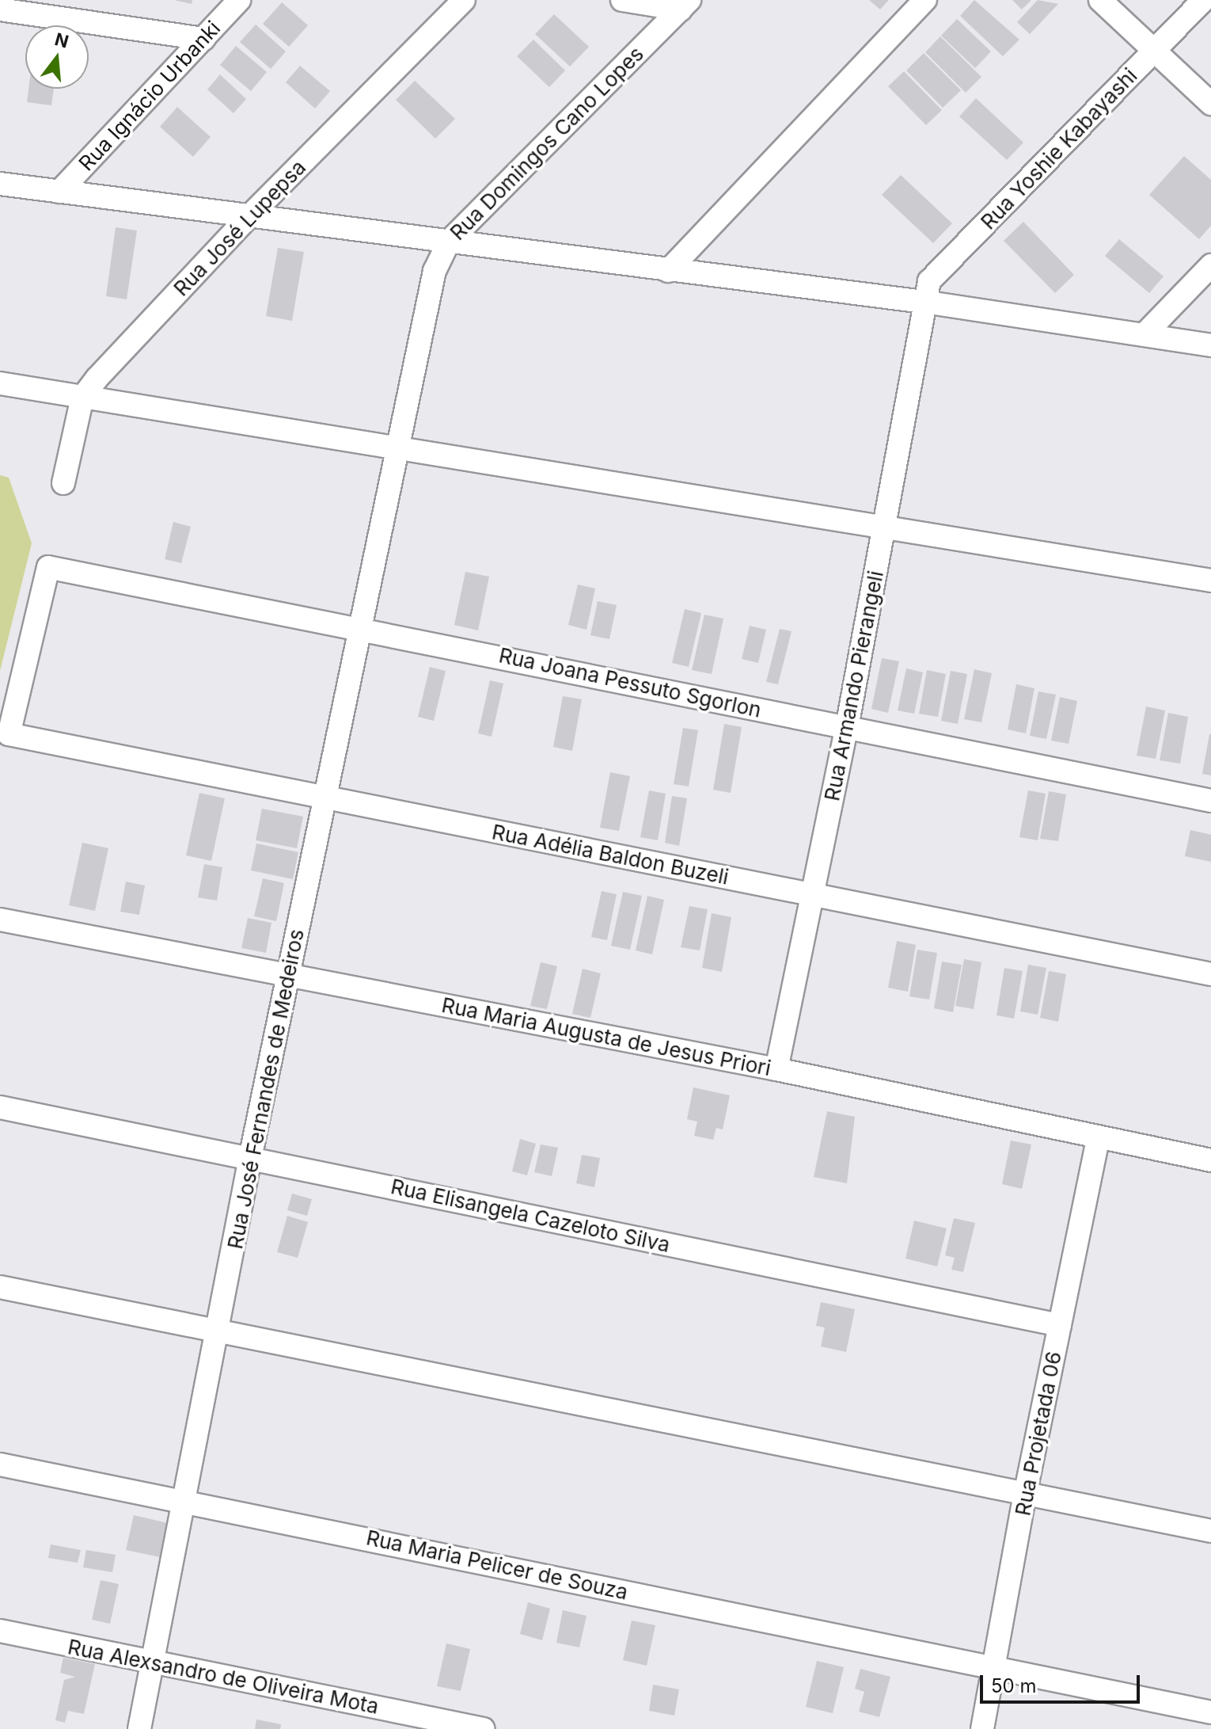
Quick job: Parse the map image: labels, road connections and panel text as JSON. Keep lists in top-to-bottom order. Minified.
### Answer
{"streets":{"street":["Rua Ignácio Urbanki","Rua Domingos Cano Lopes","Rua Yoshie Kabayashi","Rua José Lupepsa","Rua Joana Pessuto Sgorlon","Rua Armando Pierangeli","Rua Adélia Baldon Buzeli","Rua Maria Augusta de Jesus Priori","Rua José Fernandes de Medeiros","Rua Elisangela Cazeloto Silva","Rua Projetada 06","Rua Maria Pelicer de Souza","Rua Alexsandro de Oliveira Mota"]},"crossings":[["Rua Domingos Cano Lopes","Rua José Fernandes de Medeiros"],["Rua Yoshie Kabayashi","Rua Armando Pierangeli"],["Rua Joana Pessuto Sgorlon","Rua Armando Pierangeli"],["Rua Joana Pessuto Sgorlon","Rua Adélia Baldon Buzeli"],["Rua Joana Pessuto Sgorlon","Rua José Fernandes de Medeiros"],["Rua Armando Pierangeli","Rua Adélia Baldon Buzeli"],["Rua Armando Pierangeli","Rua Maria Augusta de Jesus Priori"],["Rua Adélia Baldon Buzeli","Rua José Fernandes de Medeiros"],["Rua Maria Augusta de Jesus Priori","Rua José Fernandes de Medeiros"],["Rua Maria Augusta de Jesus Priori","Rua Projetada 06"],["Rua José Fernandes de Medeiros","Rua Elisangela Cazeloto Silva"],["Rua José Fernandes de Medeiros","Rua Maria Pelicer de Souza"],["Rua José Fernandes de Medeiros","Rua Alexsandro de Oliveira Mota"],["Rua Elisangela Cazeloto Silva","Rua Projetada 06"],["Rua Projetada 06","Rua Maria Pelicer de Souza"]],"scale_bar":"50 m","north":"top"}
